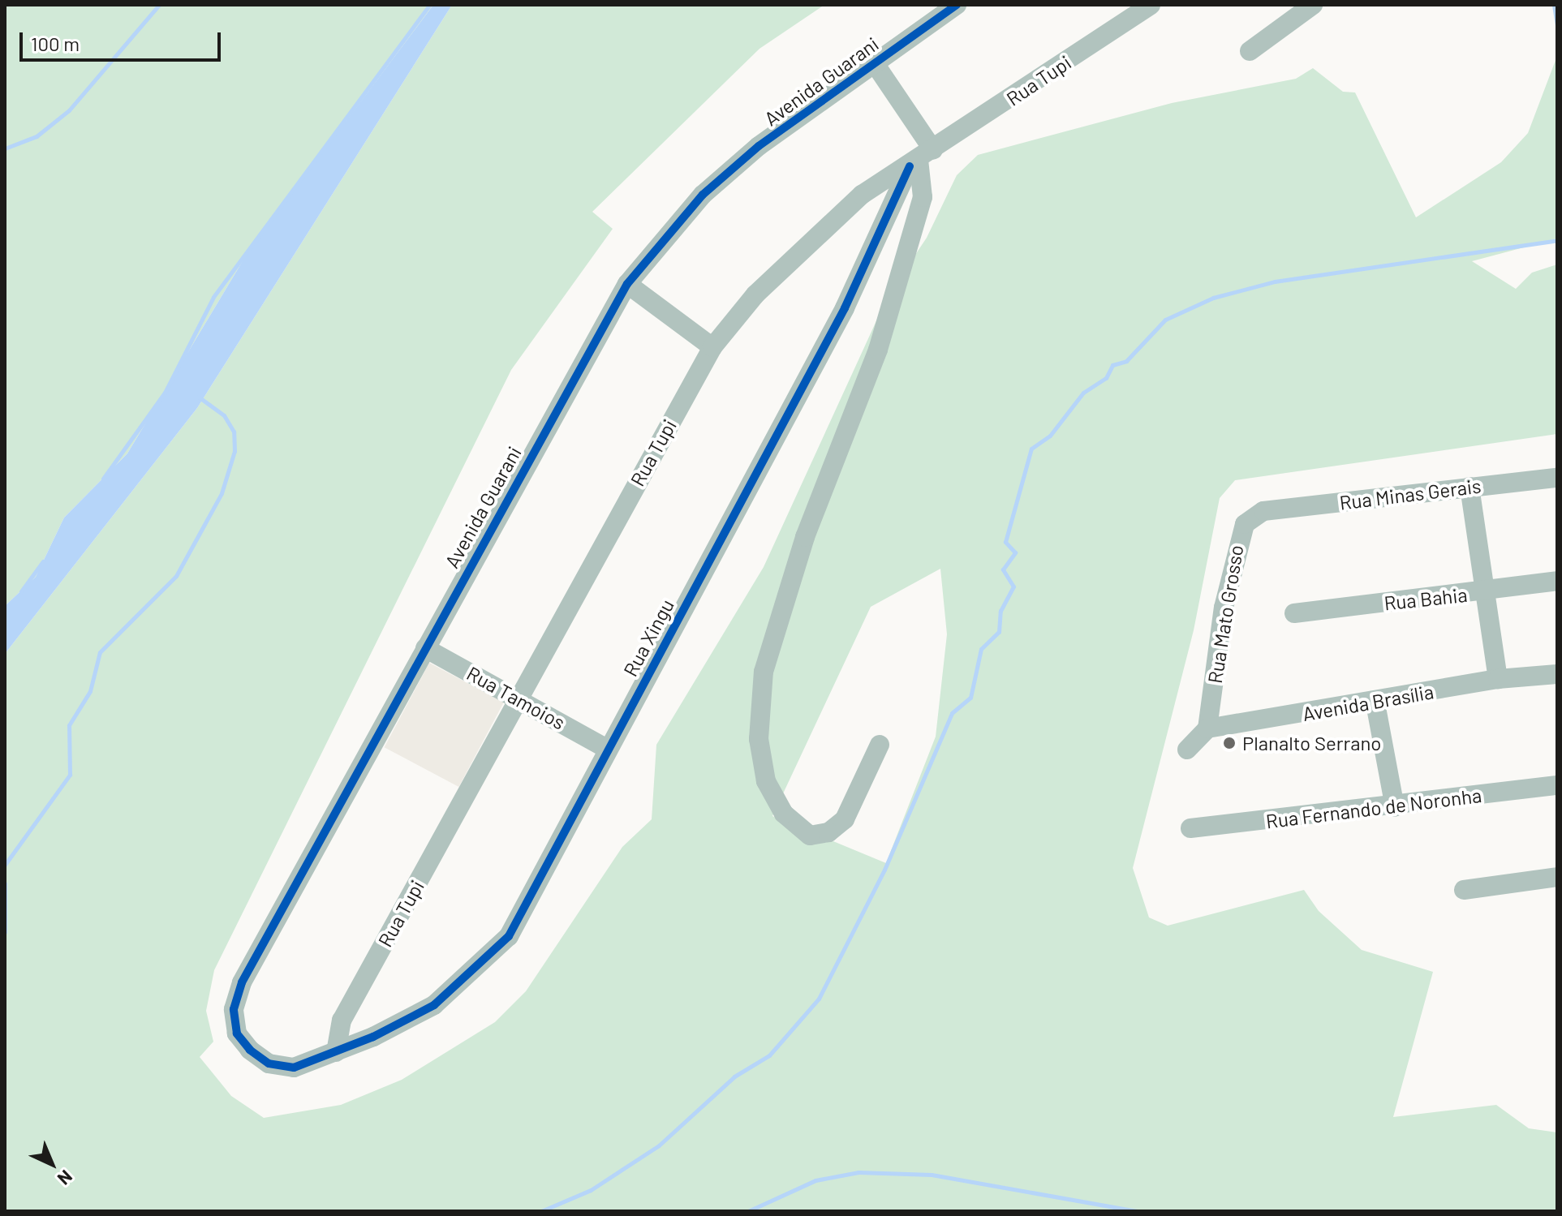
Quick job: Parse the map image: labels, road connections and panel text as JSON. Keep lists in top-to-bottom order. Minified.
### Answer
{"streets":{"street":["Rua Tupi","Avenida Guarani","Rua Minas Gerais","Rua Bahia","Rua Mato Grosso","Rua Xingu","Rua Tamoios","Avenida Brasília","Rua Fernando de Noronha"]},"crossings":[["Rua Tupi","Avenida Guarani"],["Rua Tupi","Rua Xingu"],["Rua Tupi","Rua Tamoios"],["Avenida Guarani","Rua Xingu"],["Avenida Guarani","Rua Tamoios"],["Rua Minas Gerais","Rua Mato Grosso"],["Rua Mato Grosso","Avenida Brasília"],["Rua Xingu","Rua Tamoios"]],"places":["Planalto Serrano"],"scale_bar":"100 m","north":"bottom right"}
